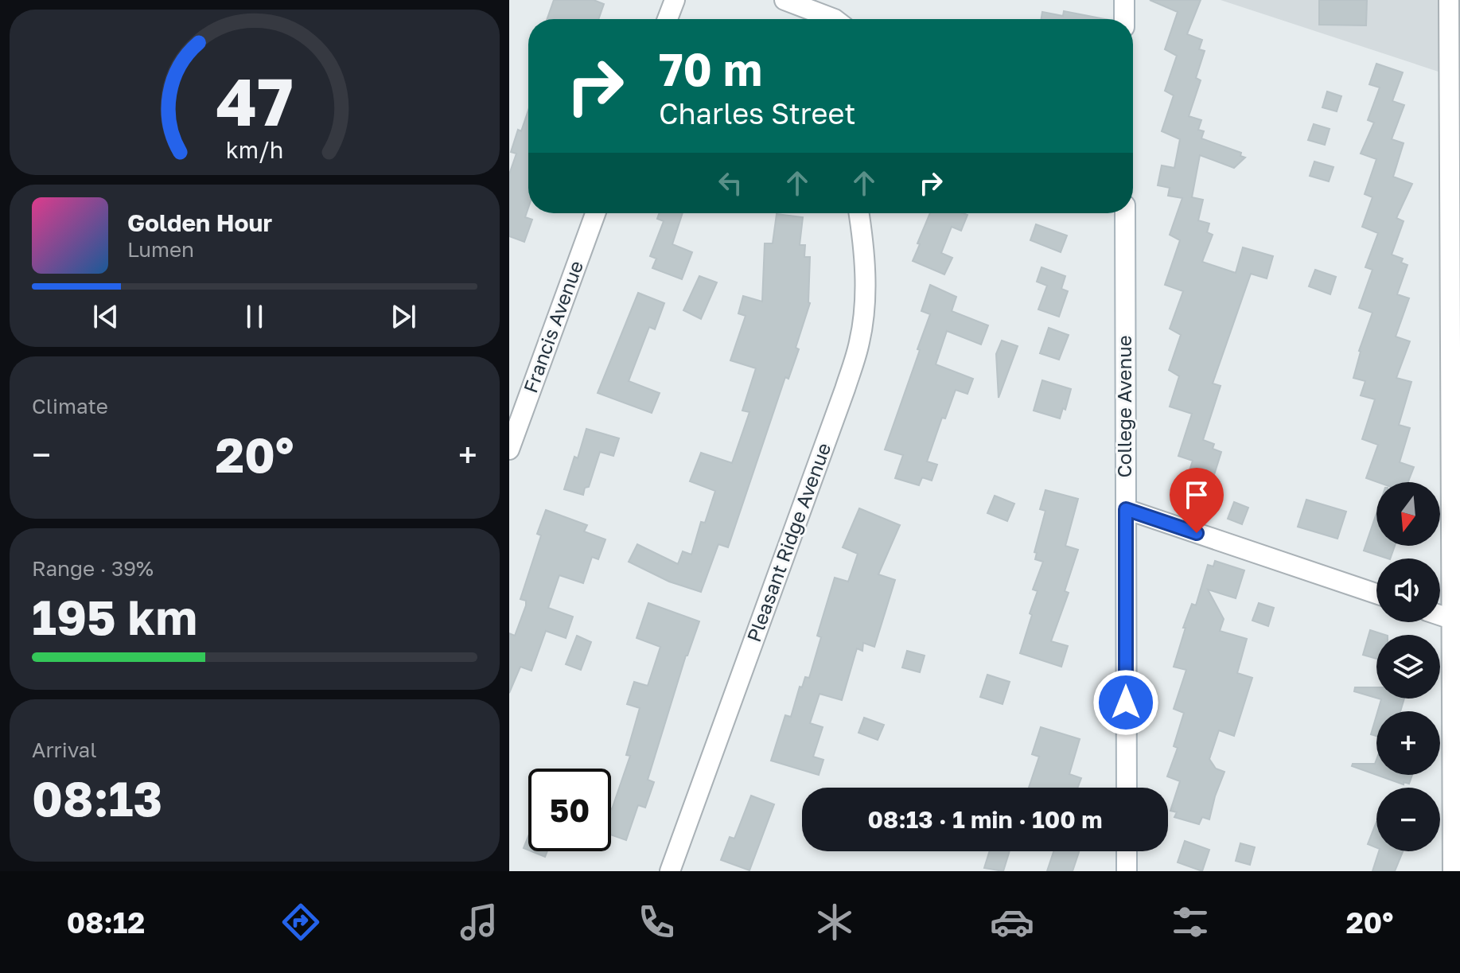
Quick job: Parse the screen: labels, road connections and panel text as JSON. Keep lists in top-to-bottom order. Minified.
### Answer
{"streets":{"street":["Francis Avenue","College Avenue","Pleasant Ridge Avenue"]},"north":"bottom","page":{"turn":["70 m","Charles Street"],"song":["Golden Hour","Lumen"],"tile":["Climate",["Range · 39%","195 km"],["Arrival","08:13"]],"heat":["−","20°","+"],"map_buttons":["+","−"],"limit":"50","trip":"08:13 · 1 min · 100 m","tabs":["08:12","20°"],"gauge":["47","km/h"]}}
